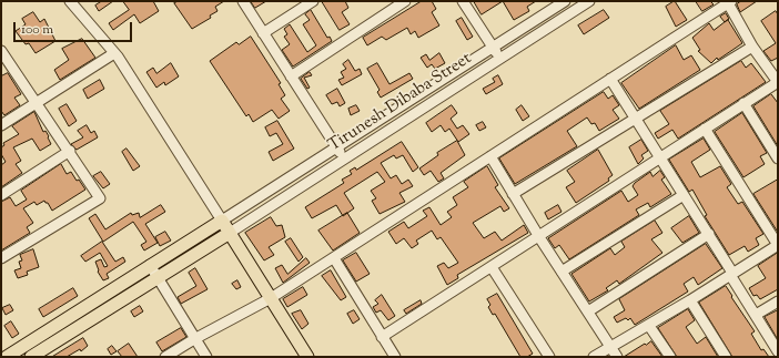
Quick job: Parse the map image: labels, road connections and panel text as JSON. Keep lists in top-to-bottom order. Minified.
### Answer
{"streets":{"main road":["Tirunesh Dibaba Street"]},"scale_bar":"100 m"}
